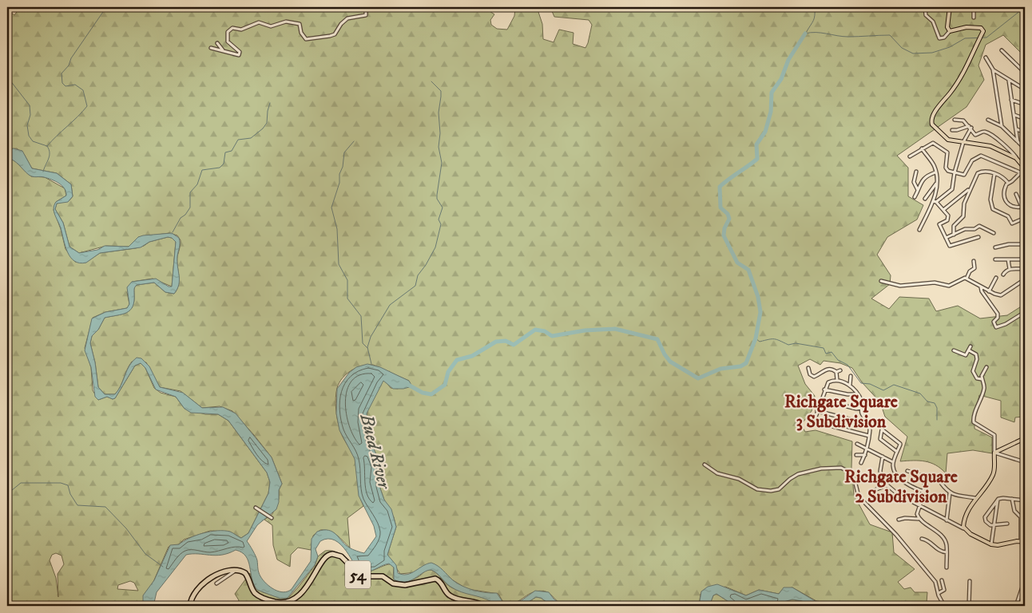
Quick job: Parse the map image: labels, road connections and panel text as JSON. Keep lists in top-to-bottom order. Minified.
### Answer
{"streets":{"highway":["54"]},"districts":["Richgate Square 3 Subdivision","Richgate Square 2 Subdivision"],"water":["Bued River"]}
